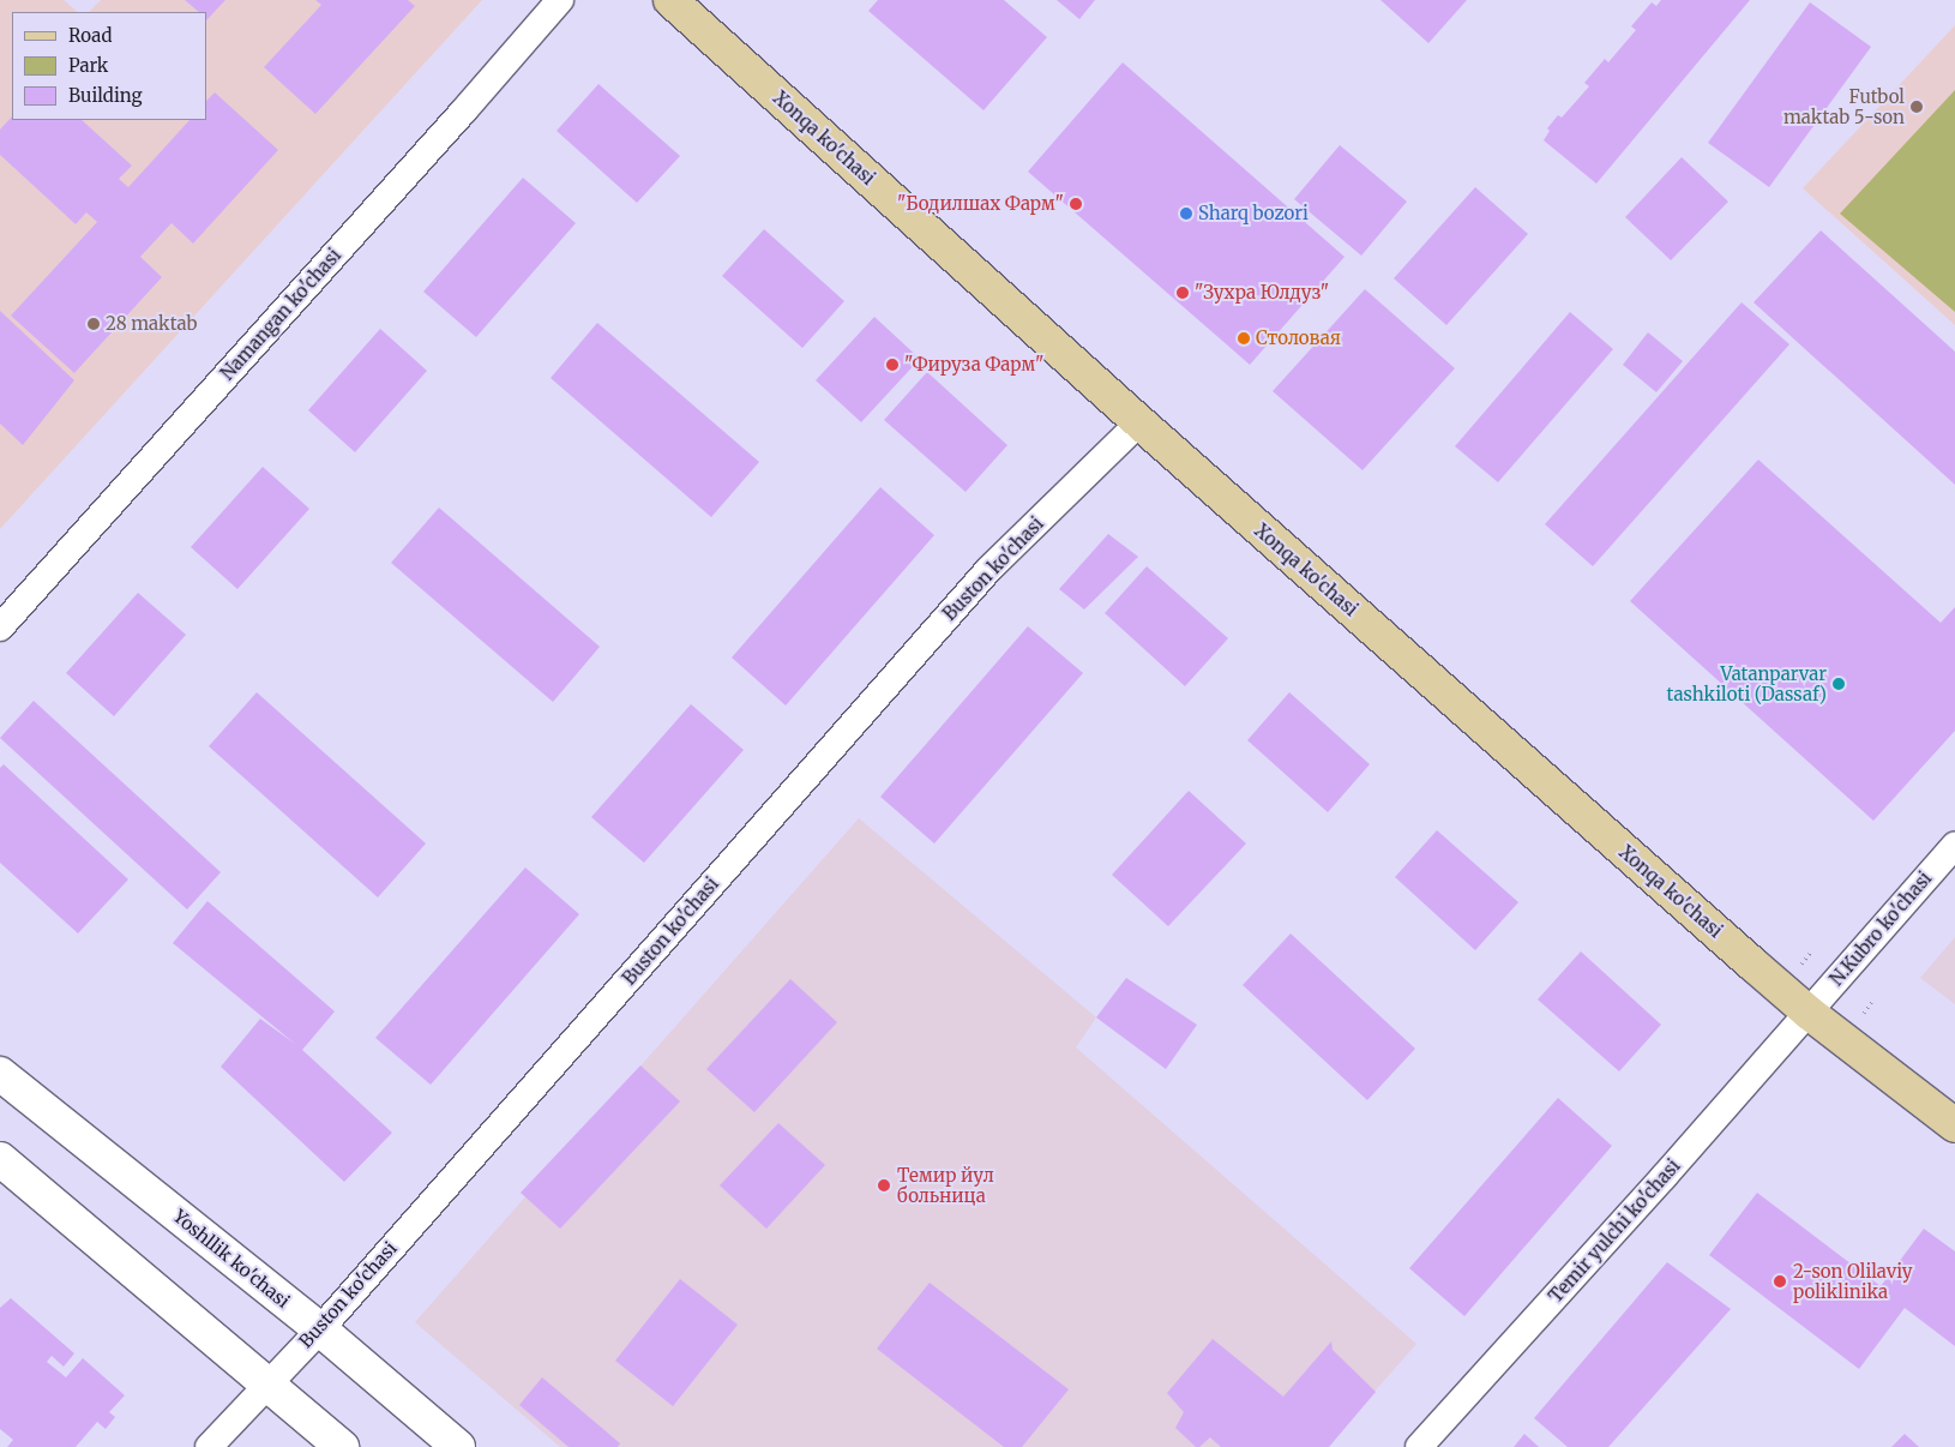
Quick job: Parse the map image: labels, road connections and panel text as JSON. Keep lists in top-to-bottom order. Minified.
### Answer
{"streets":{"main road":["Xonqa ko'chasi","Yoshllik ko'chasi"],"street":["Namangan ko'chasi","Buston ko'chasi","N.Kubro ko'chasi","Temir yulchi ko'chasi"]},"crossings":[["Xonqa ko'chasi","Buston ko'chasi"],["Xonqa ko'chasi","N.Kubro ko'chasi"],["Xonqa ko'chasi","Temir yulchi ko'chasi"],["Buston ko'chasi","Yoshllik ko'chasi"],["N.Kubro ko'chasi","Temir yulchi ko'chasi"]],"places":["Futbol maktab 5-son","\"Бодилшах Фарм\"","Sharq bozori","\"Зухра Юлдуз\"","28 maktab","Столовая","\"Фируза Фарм\"","Vatanparvar tashkiloti (Dassaf)","Темир йул больница","2-son Olilaviy poliklinika"],"legend":["Road","Park","Building"]}
